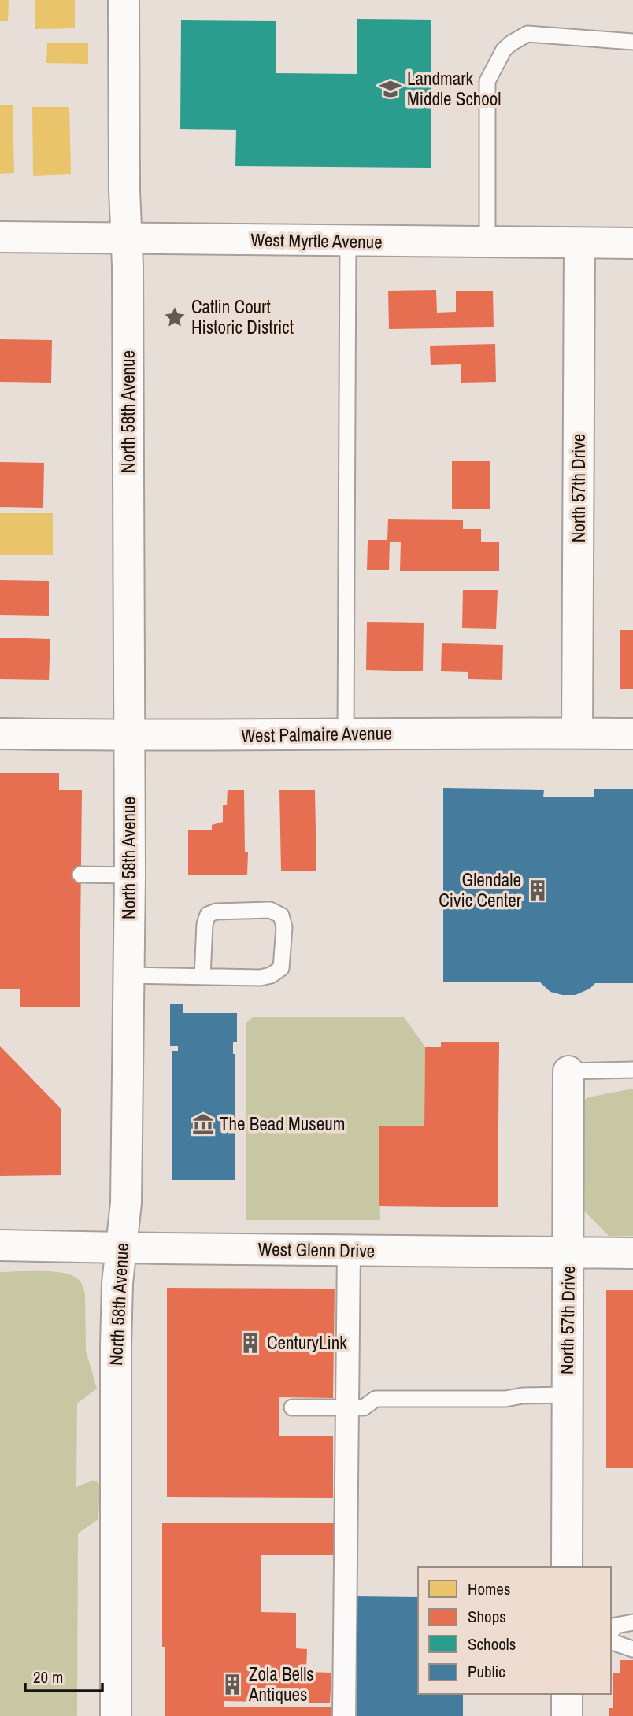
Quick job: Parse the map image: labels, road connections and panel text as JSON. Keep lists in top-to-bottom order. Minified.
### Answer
{"streets":{"street":["West Myrtle Avenue","North 58th Avenue","North 57th Drive","West Palmaire Avenue","West Glenn Drive"]},"crossings":[["West Myrtle Avenue","North 58th Avenue"],["West Myrtle Avenue","North 57th Drive"],["North 58th Avenue","West Palmaire Avenue"],["North 58th Avenue","West Glenn Drive"],["North 57th Drive","West Palmaire Avenue"],["North 57th Drive","West Glenn Drive"]],"places":{"school or university":["Landmark Middle School"],"place":["Catlin Court Historic District"],"building":["Glendale Civic Center","CenturyLink","Zola Bells Antiques"],"museum":["The Bead Museum"]},"legend":["Homes","Shops","Schools","Public"],"scale_bar":"20 m"}
